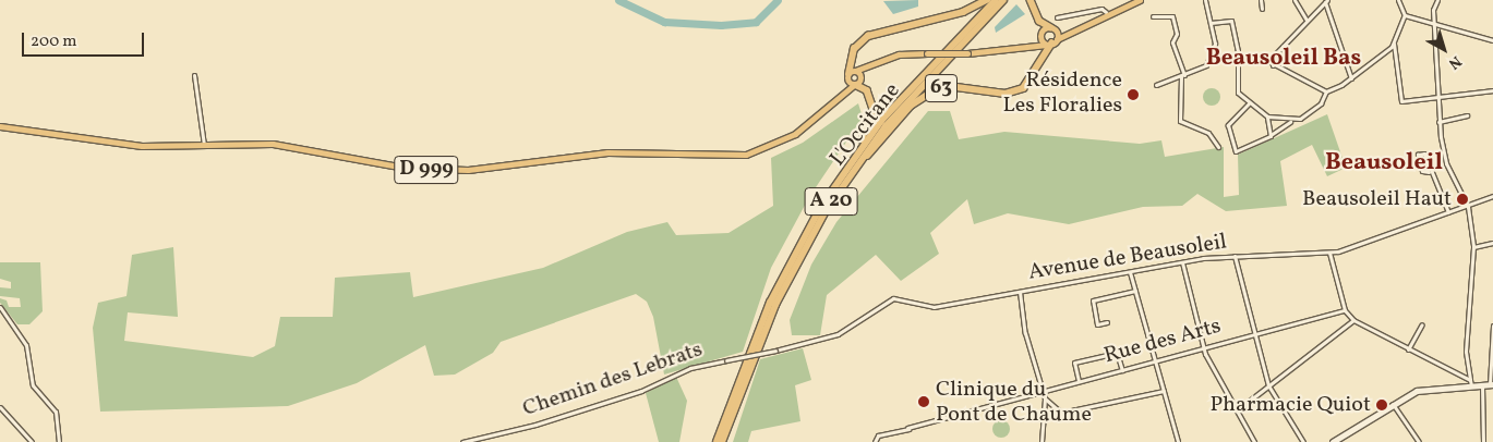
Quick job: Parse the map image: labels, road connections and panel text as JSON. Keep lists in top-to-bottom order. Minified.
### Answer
{"streets":{"highway":["63","L'Occitane","A 20"],"main road":["D 999"],"street":["Avenue de Beausoleil","Rue des Arts","Chemin des Lebrats"]},"crossings":[["63","L'Occitane"],["Avenue de Beausoleil","Chemin des Lebrats"]],"districts":["Beausoleil Bas","Beausoleil"],"places":["Résidence Les Floralies","Beausoleil Haut","Clinique du Pont de Chaume","Pharmacie Quiot"],"scale_bar":"200 m","north":"bottom right"}
